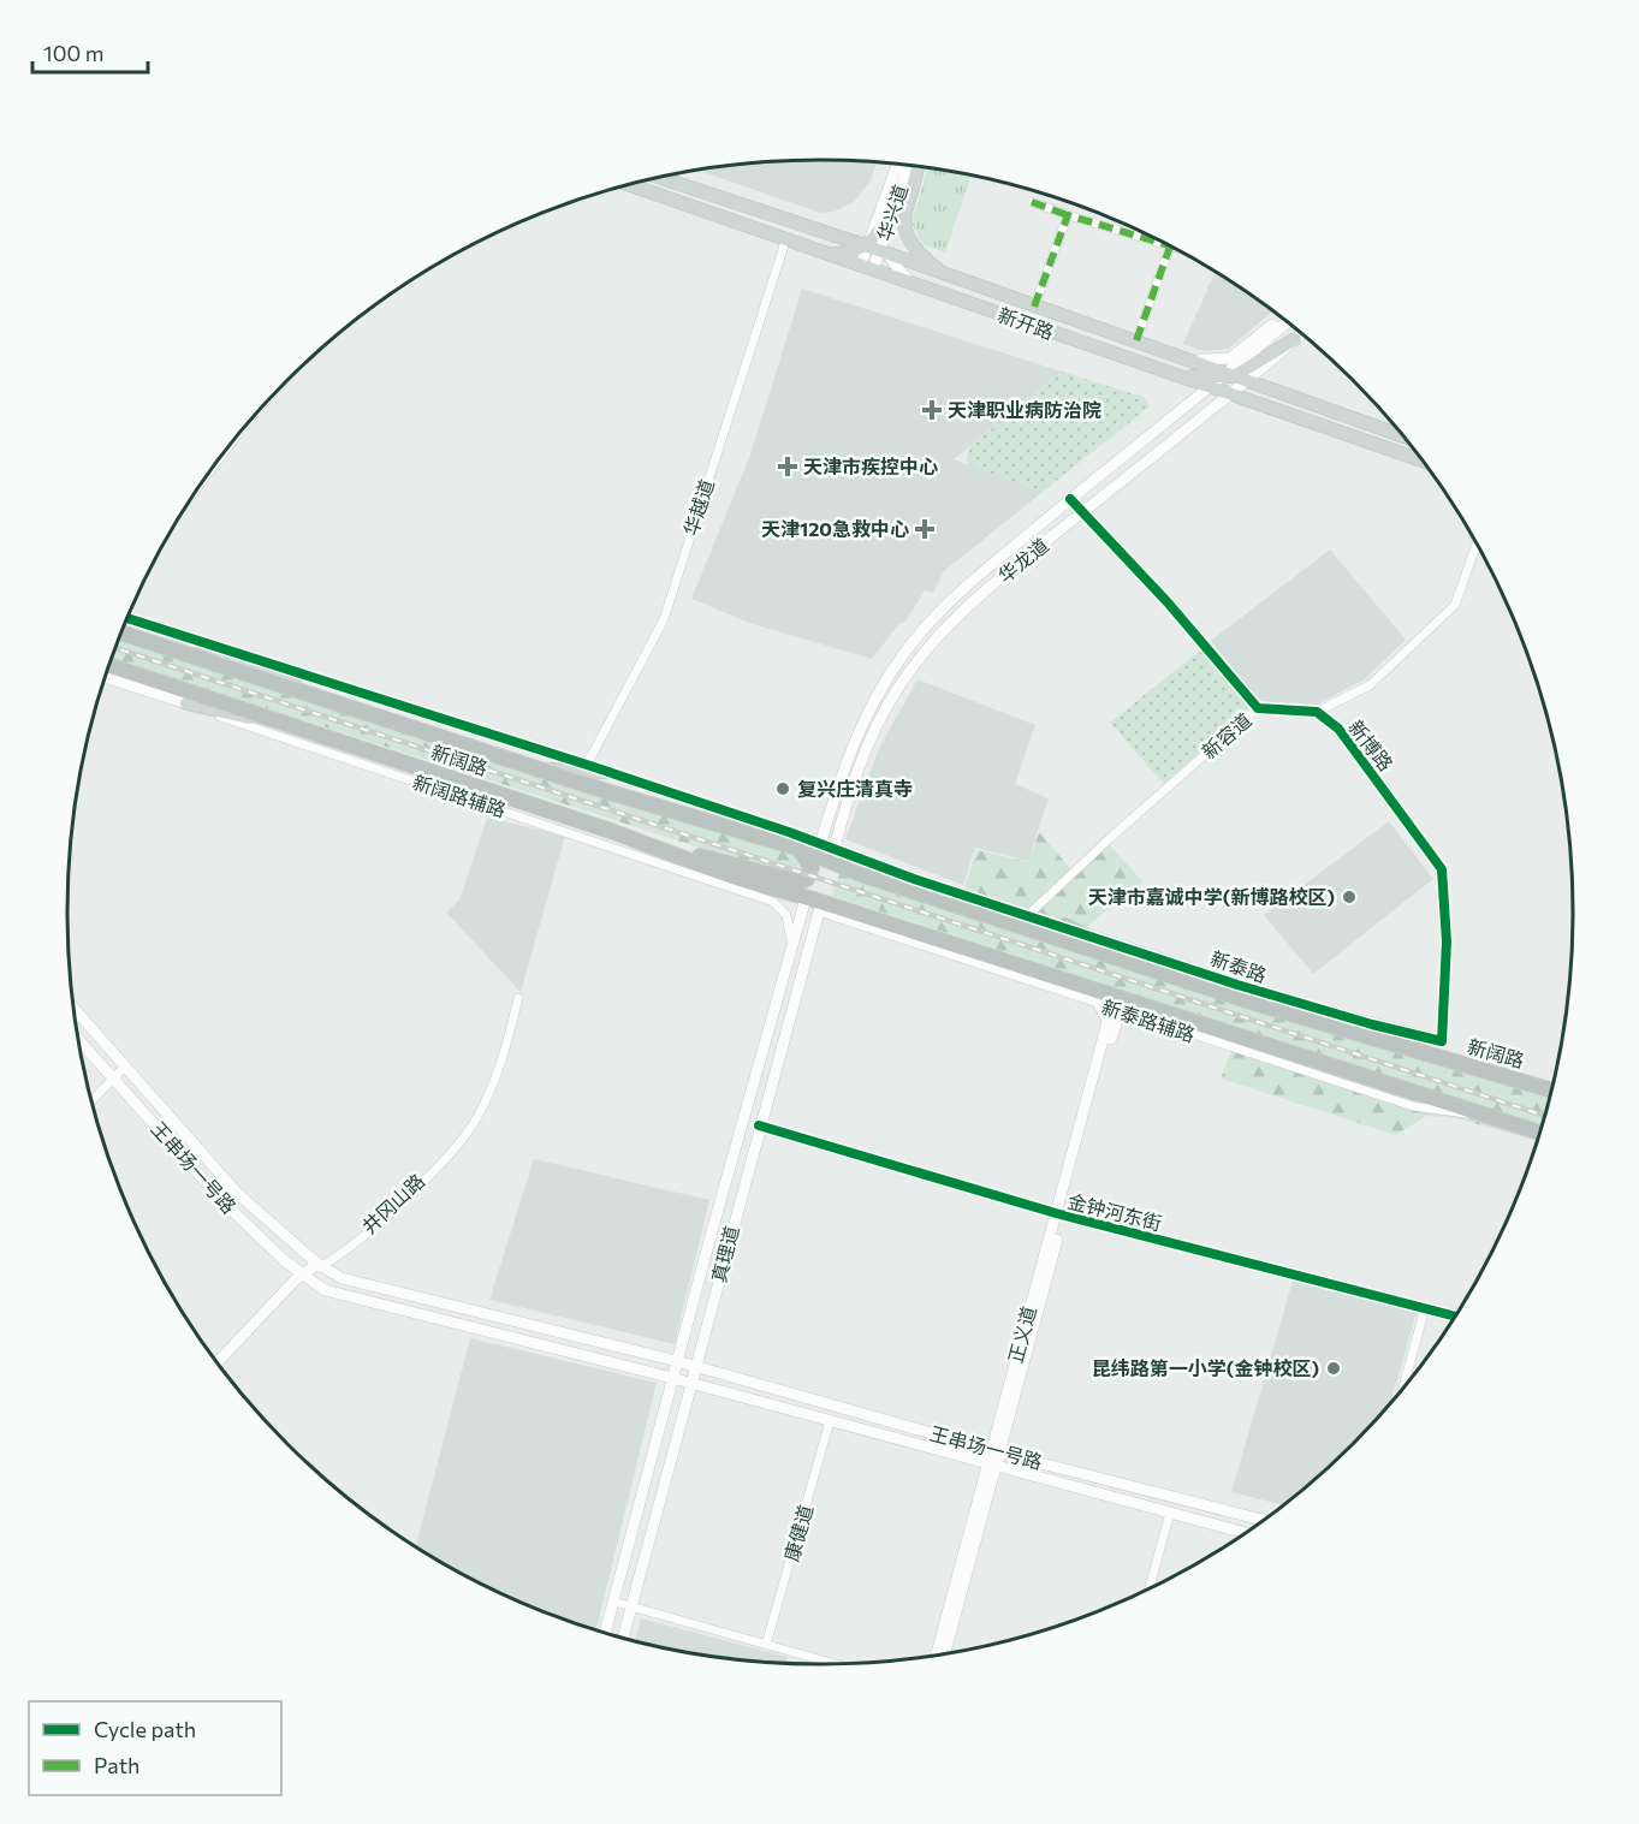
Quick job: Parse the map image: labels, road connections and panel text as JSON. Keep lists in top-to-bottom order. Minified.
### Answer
{"streets":{"highway":["新阔路"],"main road":["华兴道","新开路","华龙道","新阔路辅路","新泰路","王串场一号路","井冈山路","真理道","正义道"],"street":["华越道","新容道","新博路","新泰路辅路","金钟河东街","康健道"]},"crossings":[["华兴道","新开路"],["新开路","华越道"],["新开路","华龙道"],["新容道","新泰路"],["新博路","新泰路"],["新阔路","新阔路辅路"],["新阔路","新泰路辅路"],["新阔路","真理道"],["新阔路辅路","真理道"],["新泰路辅路","真理道"],["新泰路辅路","正义道"],["王串场一号路","井冈山路"],["王串场一号路","真理道"],["王串场一号路","正义道"],["王串场一号路","康健道"],["金钟河东街","真理道"],["金钟河东街","正义道"]],"places":{"health":["天津职业病防治院","天津市疾控中心","天津120急救中心"],"other":["复兴庄清真寺","天津市嘉诚中学(新博路校区)","昆纬路第一小学(金钟校区)"]},"legend":["Cycle path","Path"],"scale_bar":"100 m"}
